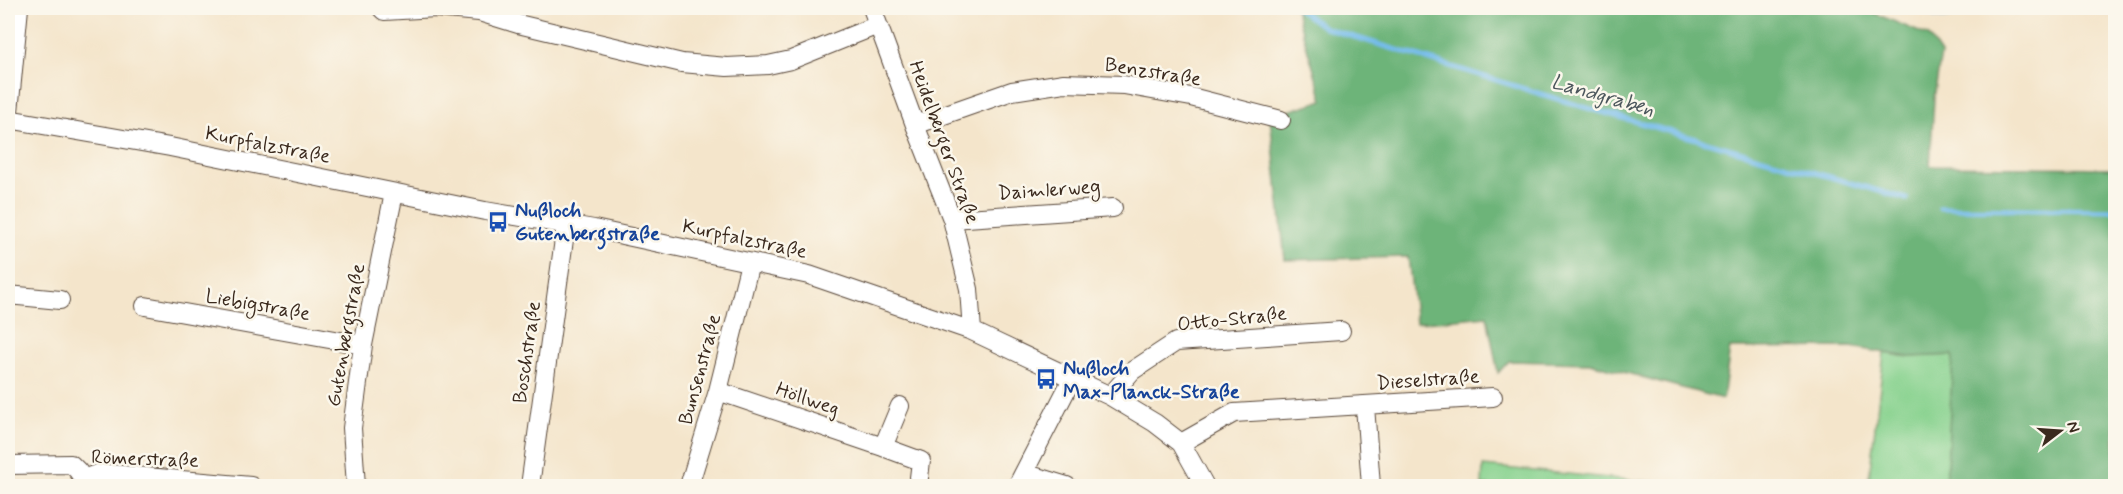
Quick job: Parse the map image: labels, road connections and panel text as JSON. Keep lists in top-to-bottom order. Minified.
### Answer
{"streets":{"street":["Benzstraße","Heidelberger Straße","Kurpfalzstraße","Daimlerweg","Liebigstraße","Otto-Straße","Gutenbergstraße","Boschstraße","Bunsenstraße","Dieselstraße","Höllweg","Römerstraße"]},"crossings":[["Benzstraße","Heidelberger Straße"],["Heidelberger Straße","Kurpfalzstraße"],["Heidelberger Straße","Daimlerweg"],["Kurpfalzstraße","Otto-Straße"],["Kurpfalzstraße","Gutenbergstraße"],["Kurpfalzstraße","Boschstraße"],["Kurpfalzstraße","Bunsenstraße"],["Kurpfalzstraße","Dieselstraße"],["Liebigstraße","Gutenbergstraße"],["Bunsenstraße","Höllweg"]],"water":["Landgraben"],"places":{"bus stop":["Nußloch Gutenbergstraße","Nußloch Max-Planck-Straße"]},"north":"right"}
